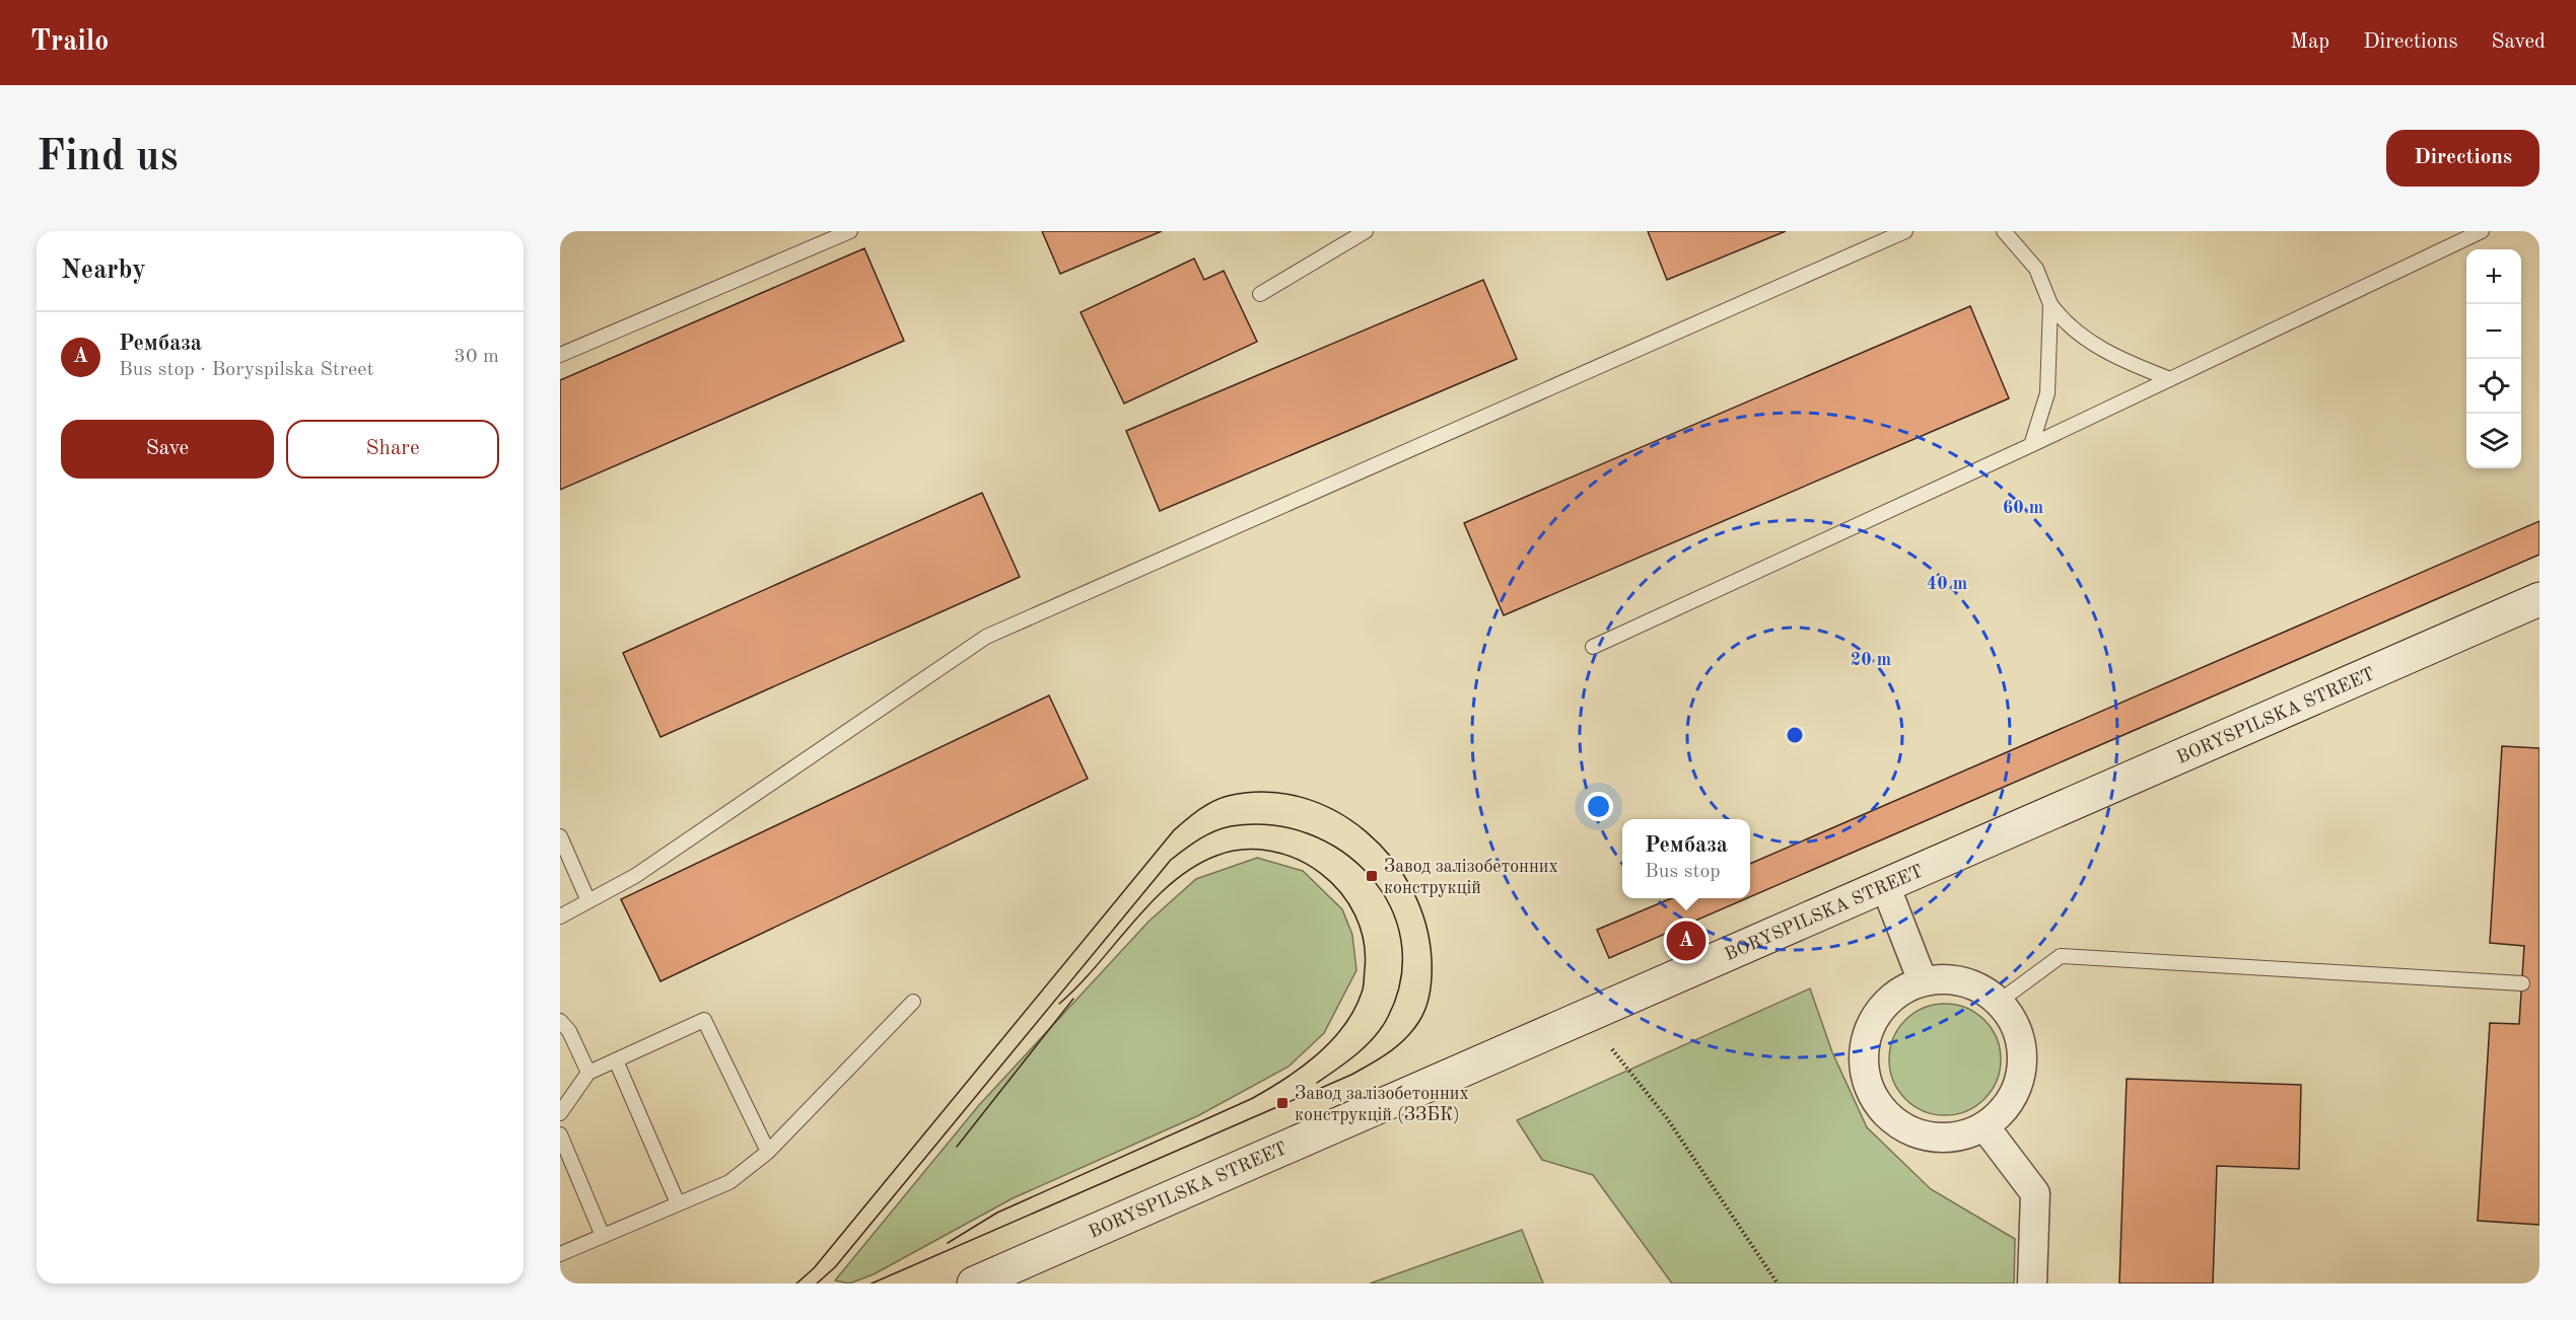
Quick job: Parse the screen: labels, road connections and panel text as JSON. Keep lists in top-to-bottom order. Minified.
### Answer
{"streets":{"main road":["BORYSPILSKA STREET"]},"places":{"transit":["Завод залізобетонних конструкцій","Завод залізобетонних конструкцій (ЗЗБК)"]},"page":{"header":"Trailo","nav":["Map","Directions","Saved"],"buttons":["Directions",["Save","Share"]],"title":"Find us","heading":"Nearby","map_buttons":["+","−"],"list":[{"mark":"A","name":"Рембаза","note":"Bus stop · Boryspilska Street","value":"30 m"}],"popup":["Рембаза","Bus stop"],"pins":"A"},"rings":["60 m","40 m","20 m"]}
